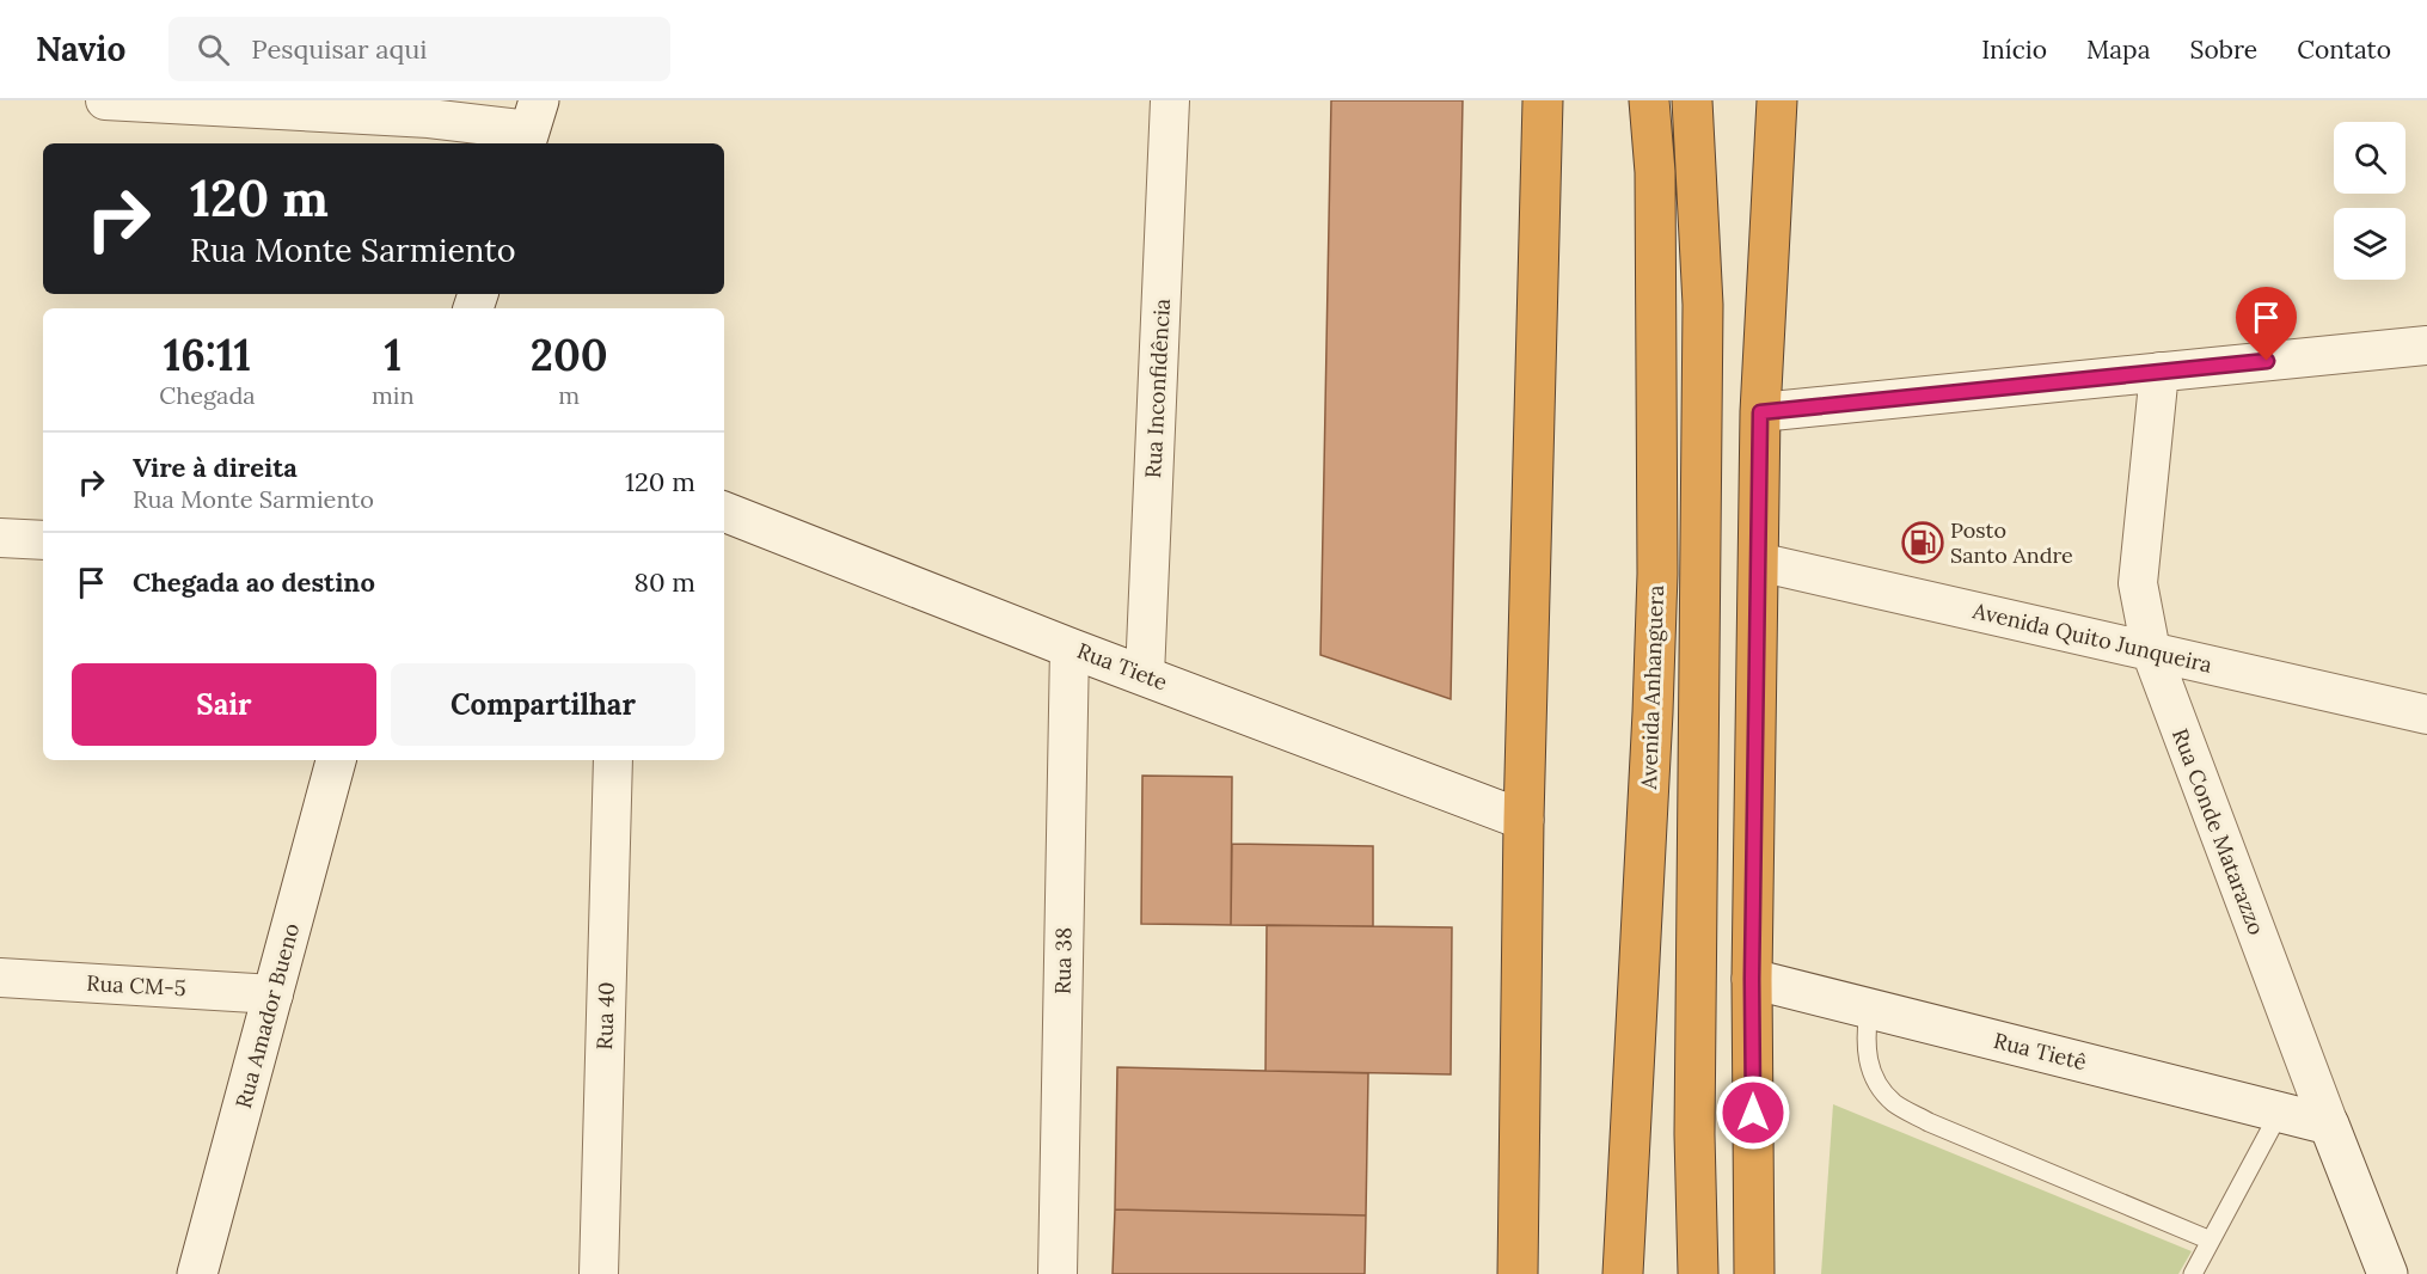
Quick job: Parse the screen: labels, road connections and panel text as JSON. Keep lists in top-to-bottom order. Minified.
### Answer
{"streets":{"highway":["Avenida Anhanguera"],"street":["Rua Inconfidência","Avenida Quito Junqueira","Rua Tiete","Rua Conde Matarazzo","Rua 38","Rua CM-5","Rua Amador Bueno","Rua 40","Rua Tietê"]},"crossings":[["Rua Inconfidência","Rua Tiete"],["Avenida Quito Junqueira","Rua Conde Matarazzo"],["Rua Tiete","Rua 38"],["Rua Conde Matarazzo","Rua Tietê"],["Rua CM-5","Rua Amador Bueno"]],"places":{"fuel station":["Posto Santo Andre"]},"page":{"header":"Navio","search":"Pesquisar aqui","nav":["Início","Mapa","Sobre","Contato"],"turn":["120 m","Rua Monte Sarmiento"],"eta":["16:11","Chegada","1","min","200","m"],"list":[{"name":"Vire à direita","note":"Rua Monte Sarmiento","value":"120 m"},{"name":"Chegada ao destino","value":"80 m"}],"buttons":["Sair","Compartilhar"]}}
